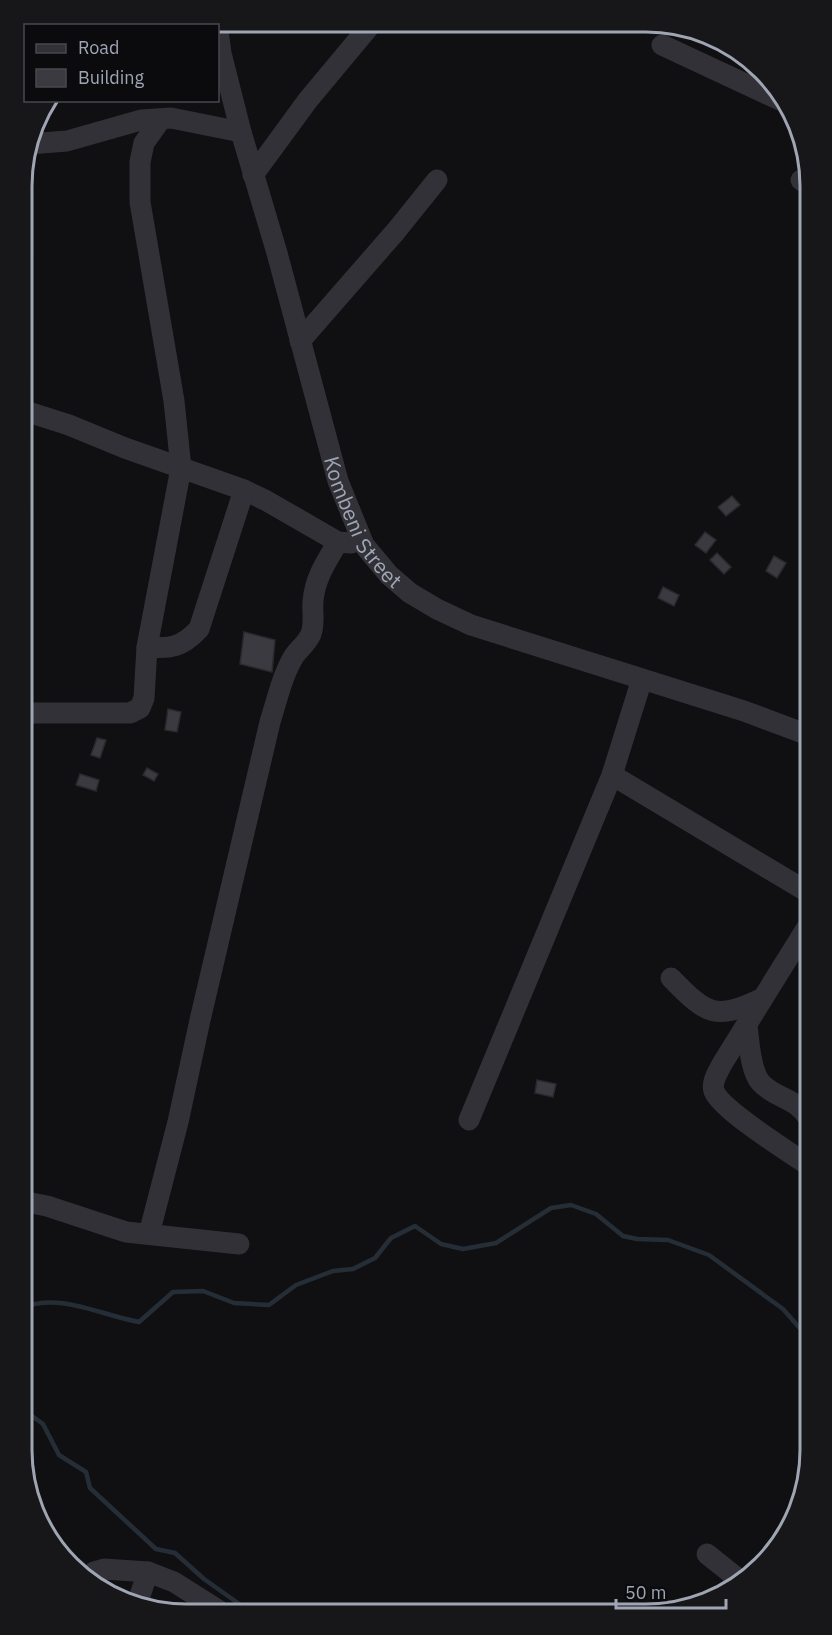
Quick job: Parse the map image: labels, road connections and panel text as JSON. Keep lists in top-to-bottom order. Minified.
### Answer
{"streets":{"street":["Kombeni Street"]},"legend":["Road","Building"],"scale_bar":"50 m"}
